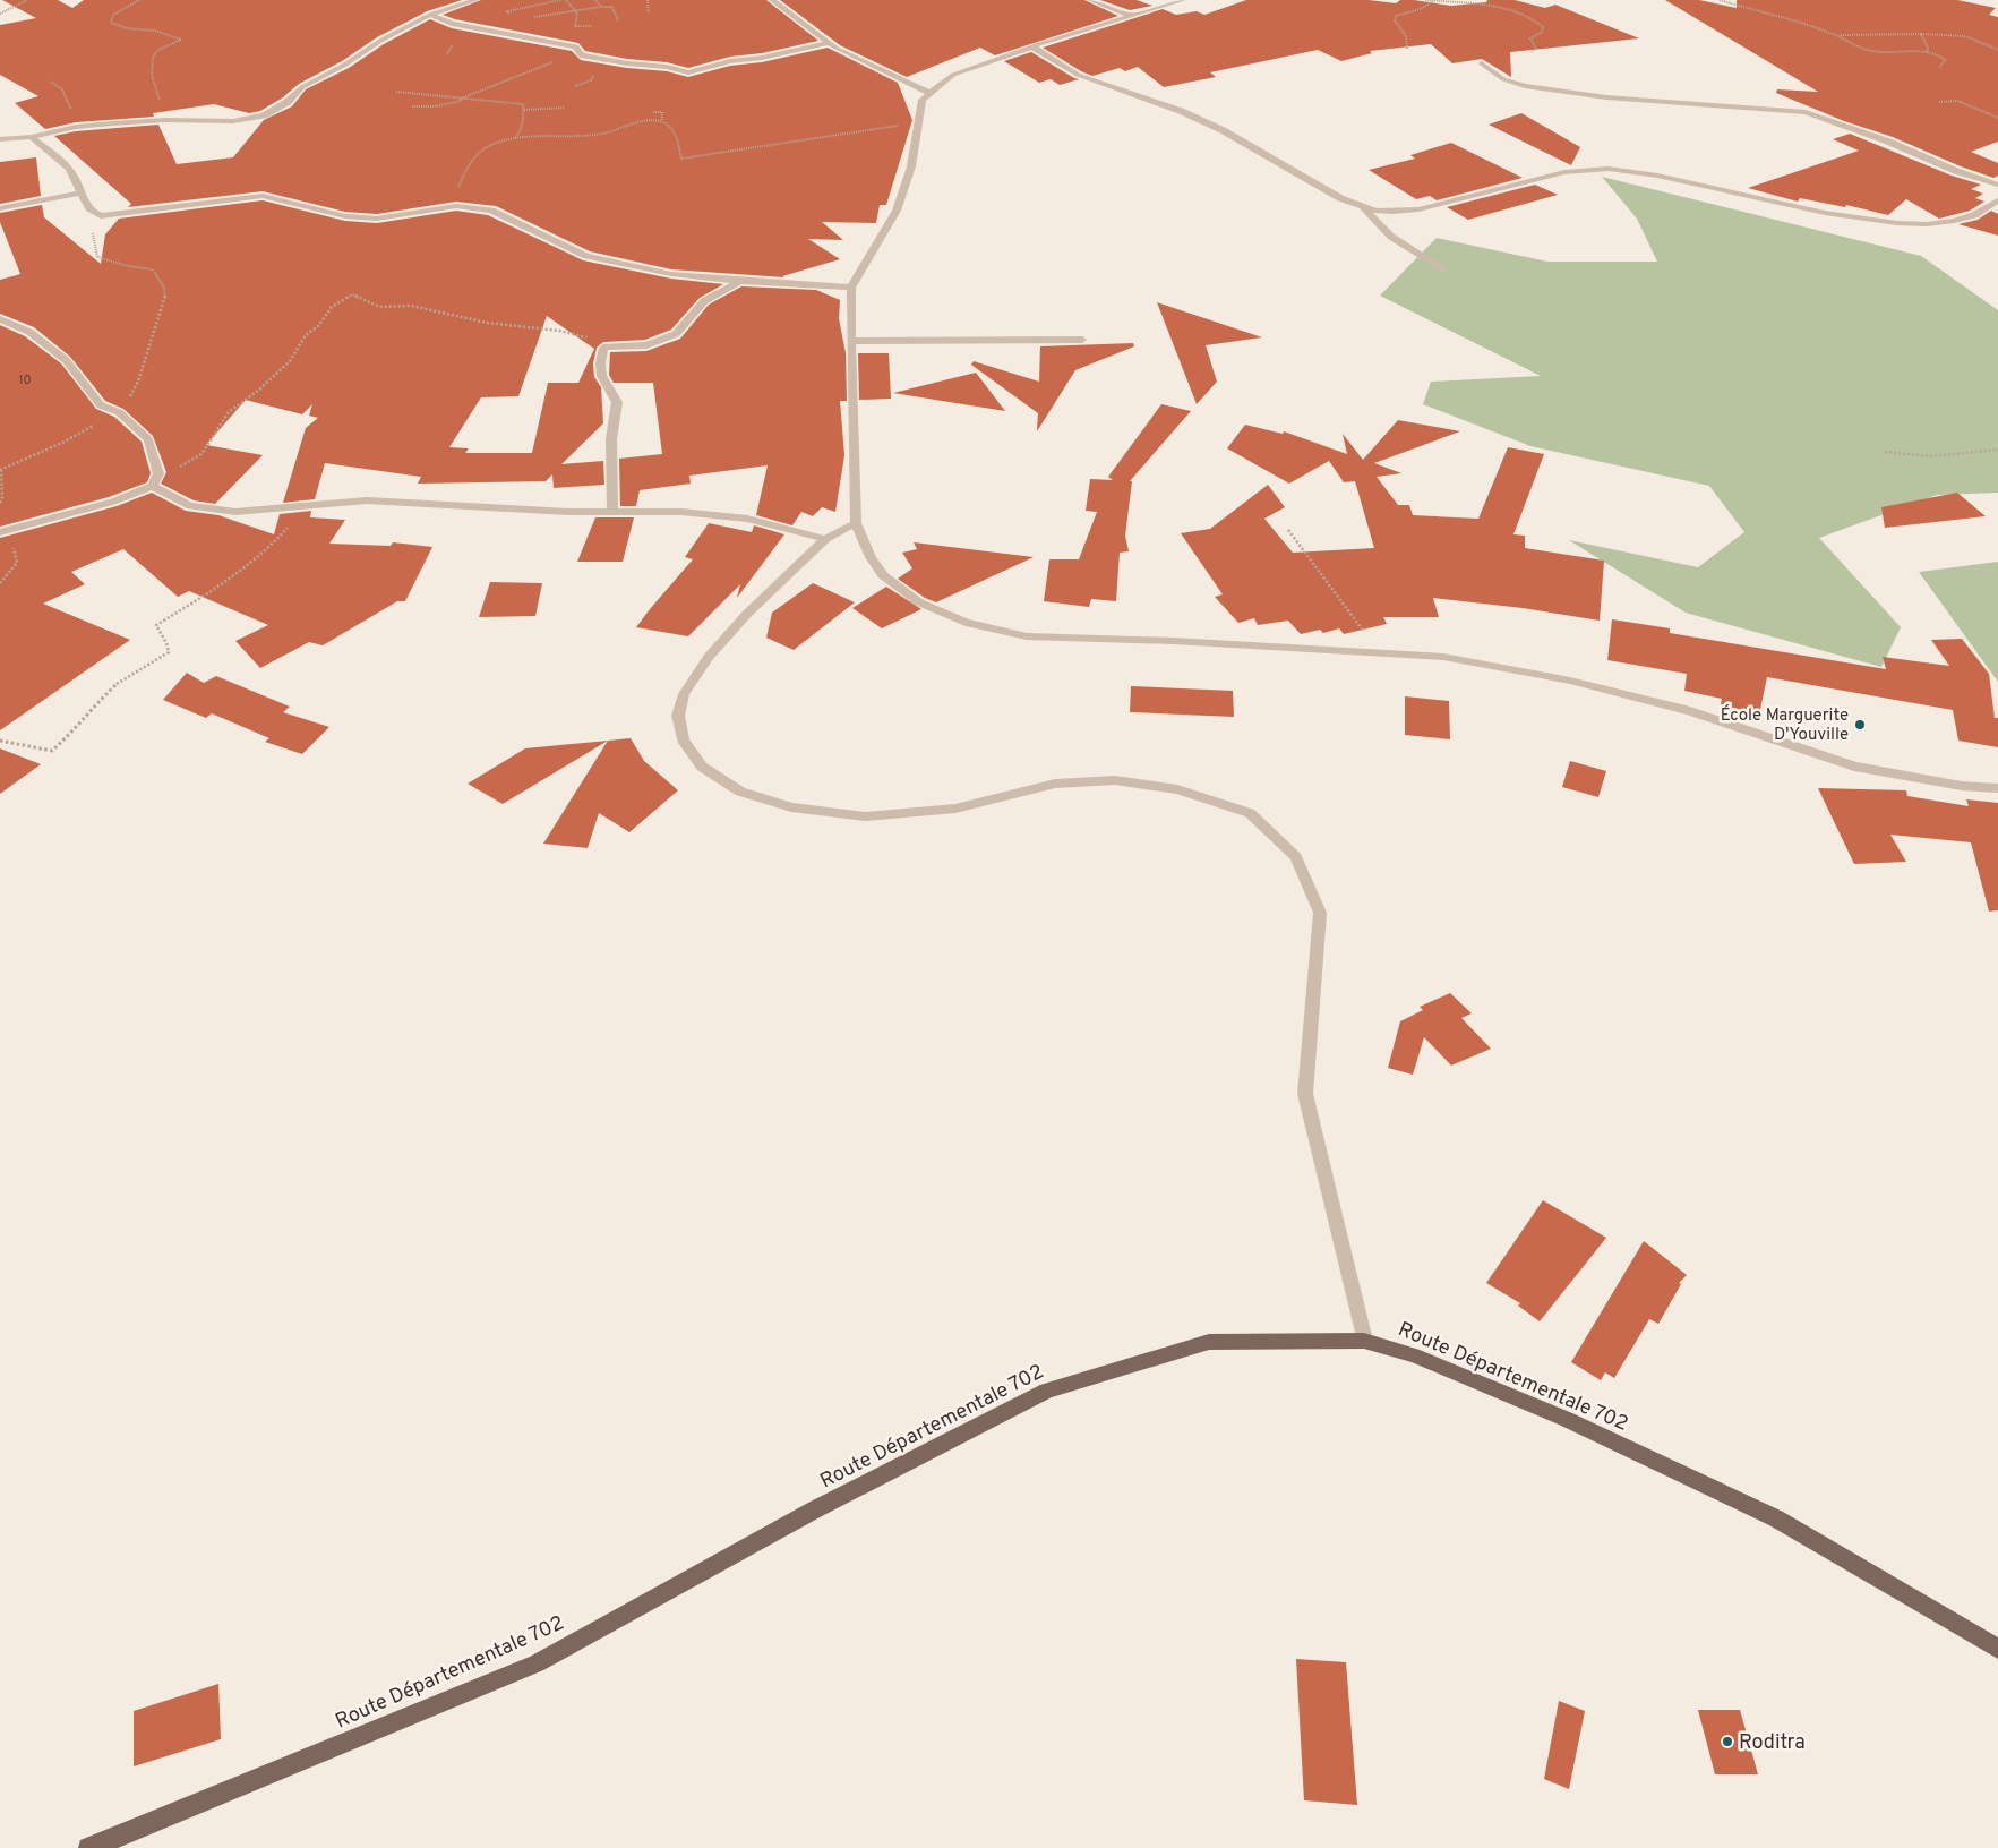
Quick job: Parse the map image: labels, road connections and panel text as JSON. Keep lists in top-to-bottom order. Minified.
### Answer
{"streets":{"main road":["Route Départementale 702"]},"places":["École Marguerite D'Youville","Roditra"],"house_numbers":["10"]}
